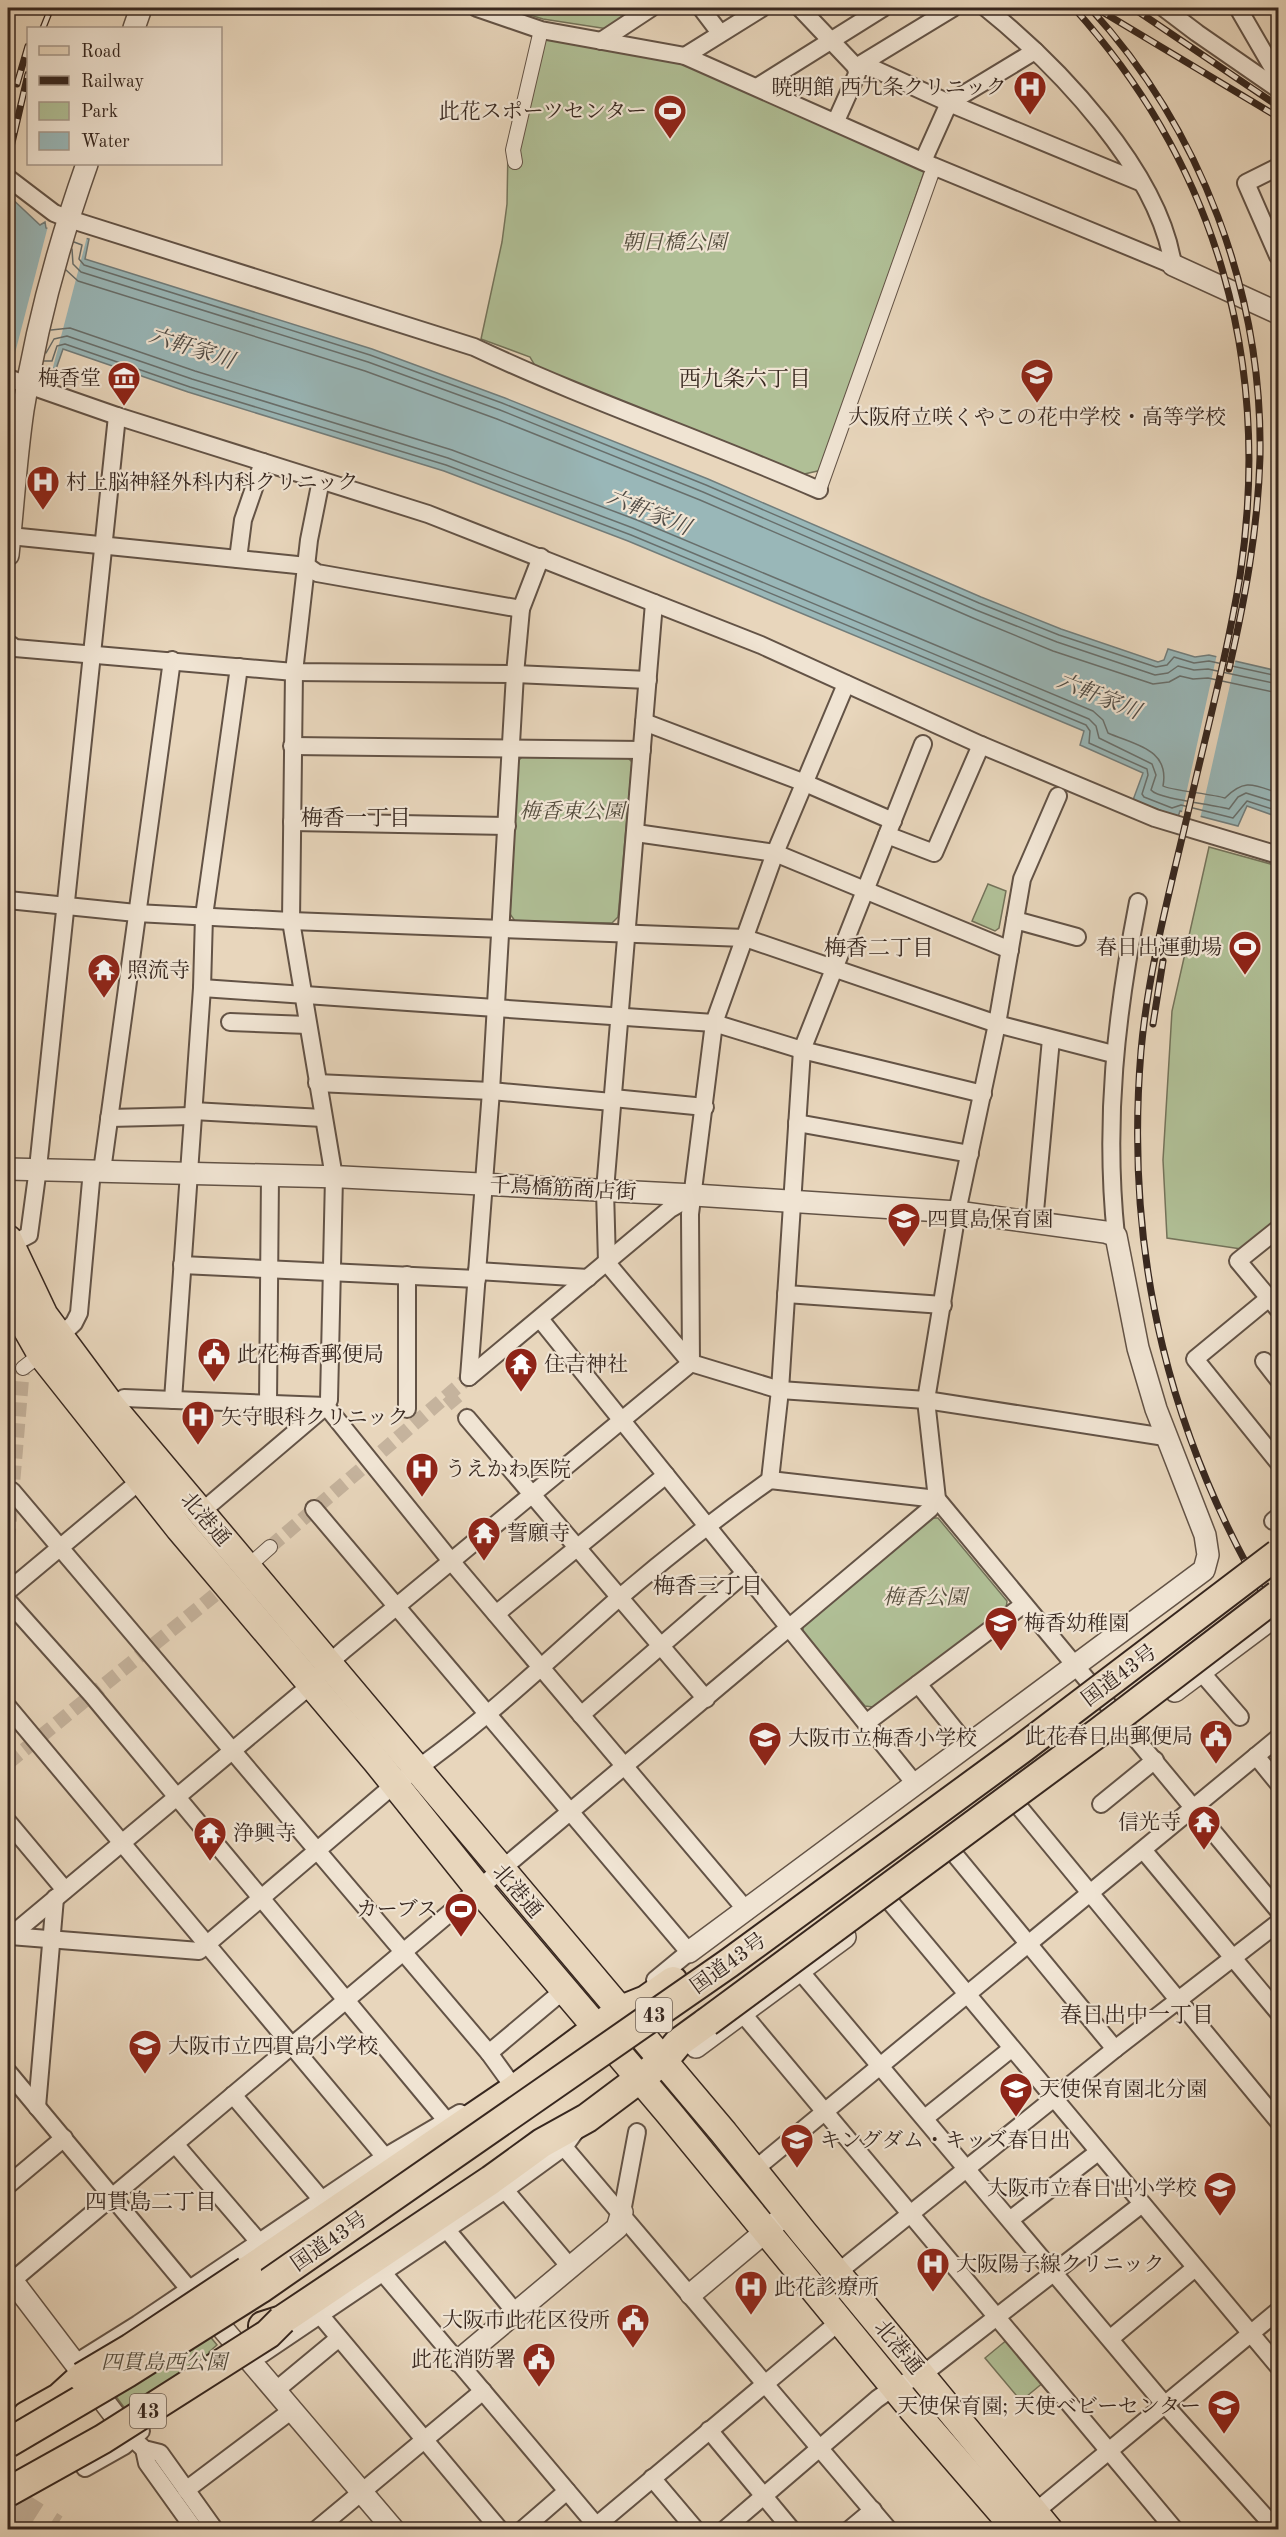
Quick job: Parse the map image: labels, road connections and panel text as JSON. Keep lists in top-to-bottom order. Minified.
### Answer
{"streets":{"highway":["国道43号","43"],"main road":["北港通"],"street":["千鳥橋筋商店街"]},"crossings":[["北港通","43"]],"districts":["西九条六丁目","梅香一丁目","梅香二丁目","梅香三丁目","春日出中一丁目","四貫島二丁目"],"water":["六軒家川"],"parks":["朝日橋公園","梅香東公園","梅香公園","四貫島西公園"],"places":{"hospital":["暁明館 西九条クリニック","村上脳神経外科内科クリニック","矢守眼科クリニック","うえかわ医院","大阪陽子線クリニック","此花診療所"],"sports":["此花スポーツセンター","春日出運動場","カーブス"],"school or university":["大阪府立咲くやこの花中学校・高等学校","四貫島保育園","梅香幼稚園","大阪市立梅香小学校","大阪市立四貫島小学校","天使保育園北分園","キングダム・キッズ春日出","大阪市立春日出小学校","天使保育園; 天使ベビーセンター"],"museum":["梅香堂"],"temple":["照流寺","住吉神社","誓願寺","信光寺","浄興寺"],"public building":["此花梅香郵便局","此花春日出郵便局","大阪市此花区役所","此花消防署"]},"legend":["Road","Railway","Park","Water"]}
